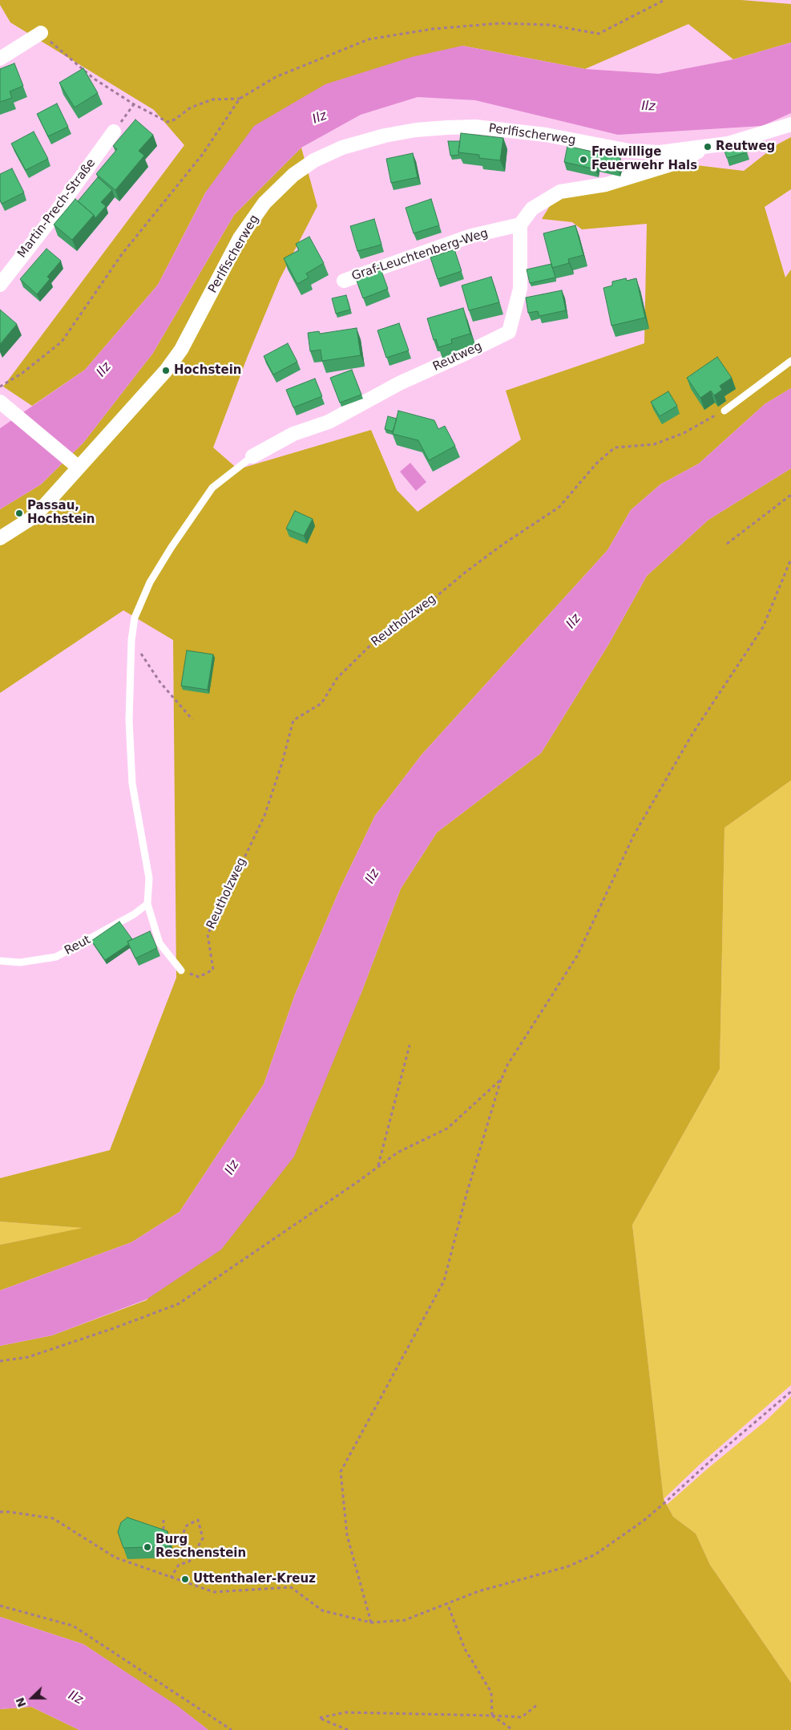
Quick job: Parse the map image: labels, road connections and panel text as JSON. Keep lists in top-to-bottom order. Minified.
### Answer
{"streets":{"street":["Perlfischerweg","Martin-Prech-Straße","Graf-Leuchtenberg-Weg","Reutweg"],"lane":["Reut"],"path":["Reutholzweg"]},"crossings":[["Graf-Leuchtenberg-Weg","Reutweg"]],"water":["Ilz"],"places":["Reutweg","Freiwillige Feuerwehr Hals","Hochstein","Passau, Hochstein","Burg Reschenstein","Uttenthaler-Kreuz"],"north":"left"}
